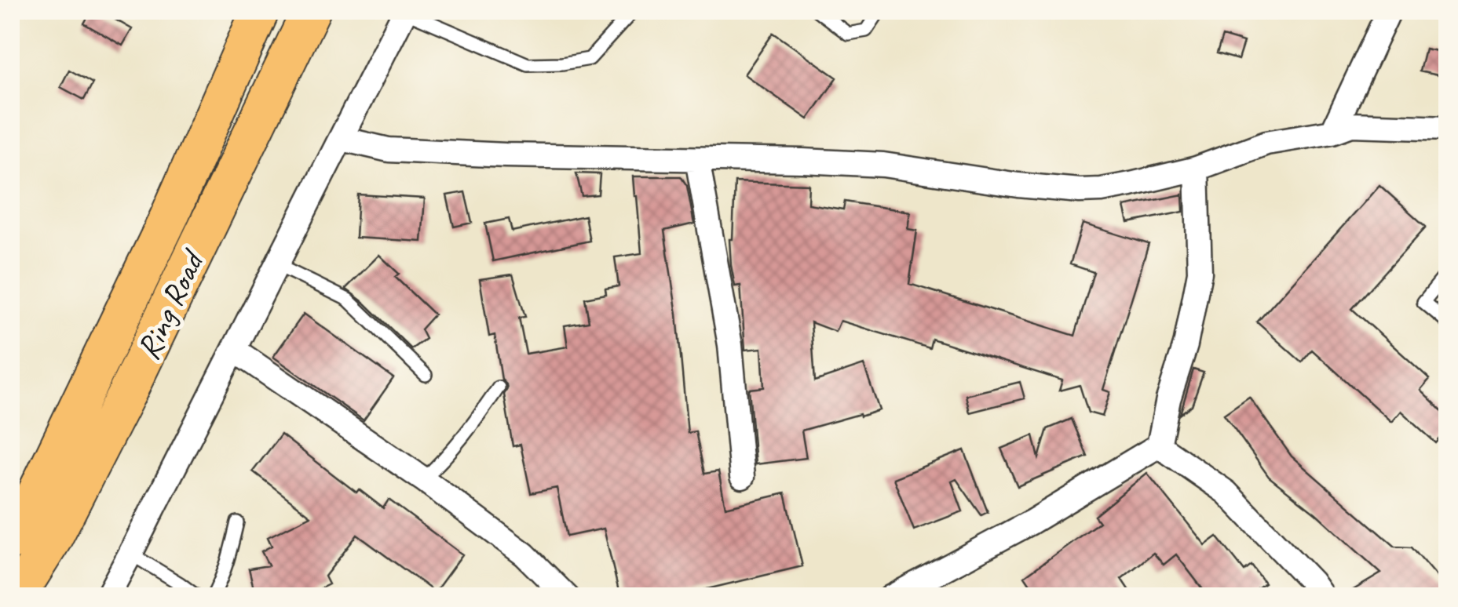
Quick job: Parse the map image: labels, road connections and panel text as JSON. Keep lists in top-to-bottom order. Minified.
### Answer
{"streets":{"main road":["Ring Road"]}}
